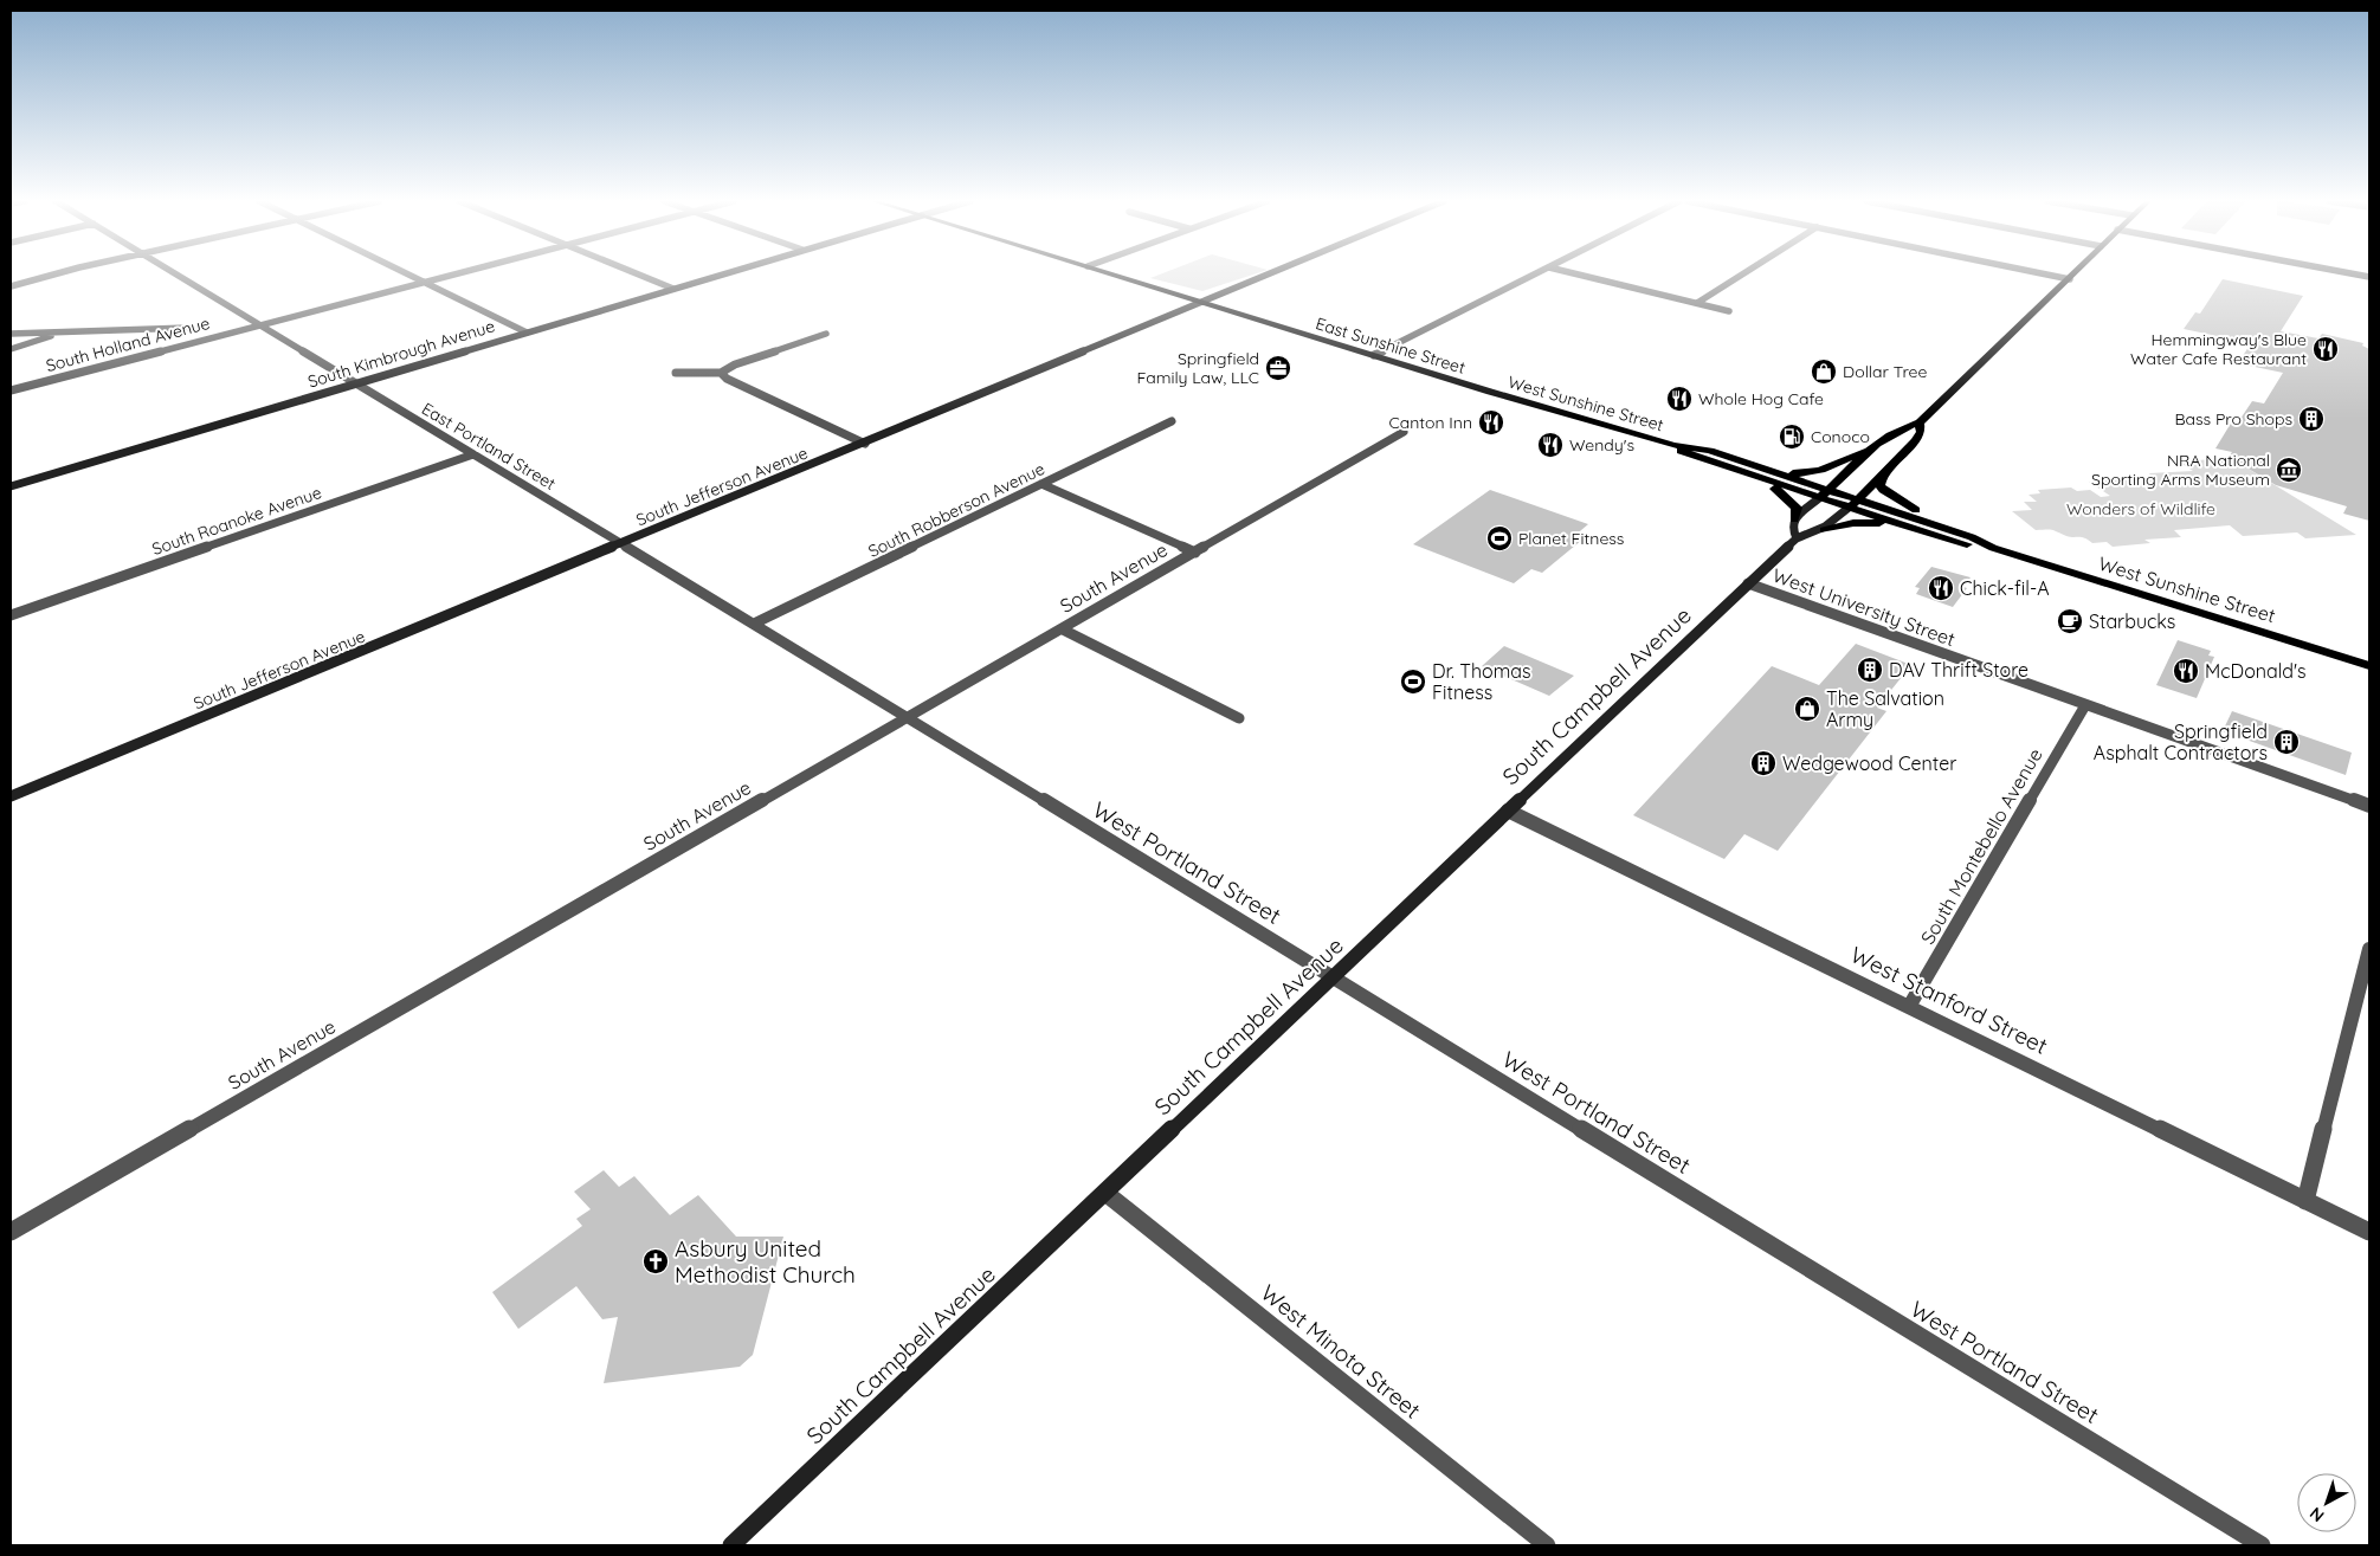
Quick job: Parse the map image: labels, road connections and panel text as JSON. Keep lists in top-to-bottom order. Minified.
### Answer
{"streets":{"main road":["East Sunshine Street","South Kimbrough Avenue","West Sunshine Street","South Jefferson Avenue","South Campbell Avenue"],"street":["South Holland Avenue","East Portland Street","South Robberson Avenue","South Roanoke Avenue","South Avenue","West University Street","South Montebello Avenue","West Portland Street","West Stanford Street","West Minota Street"]},"crossings":[["South Holland Avenue","East Portland Street"],["East Sunshine Street","West Sunshine Street"],["East Sunshine Street","South Jefferson Avenue"],["South Kimbrough Avenue","East Portland Street"],["West Sunshine Street","South Campbell Avenue"],["East Portland Street","South Jefferson Avenue"],["East Portland Street","South Robberson Avenue"],["East Portland Street","South Roanoke Avenue"],["East Portland Street","South Avenue"],["East Portland Street","West Portland Street"],["South Avenue","West Portland Street"],["West University Street","South Campbell Avenue"],["West University Street","South Montebello Avenue"],["South Campbell Avenue","West Portland Street"],["South Campbell Avenue","West Stanford Street"],["South Campbell Avenue","West Minota Street"],["South Montebello Avenue","West Stanford Street"]],"parks":["Wonders of Wildlife"],"places":{"restaurant":["Hemmingway's Blue Water Cafe Restaurant","Whole Hog Cafe","Canton Inn","Wendy's","Chick-fil-A","McDonald's"],"office":["Springfield Family Law, LLC"],"shop":["Dollar Tree","The Salvation Army"],"building":["Bass Pro Shops","DAV Thrift Store","Springfield Asphalt Contractors","Wedgewood Center"],"fuel station":["Conoco"],"museum":["NRA National Sporting Arms Museum"],"sports":["Planet Fitness","Dr. Thomas Fitness"],"cafe":["Starbucks"],"church":["Asbury United Methodist Church"]},"north":"bottom left"}
